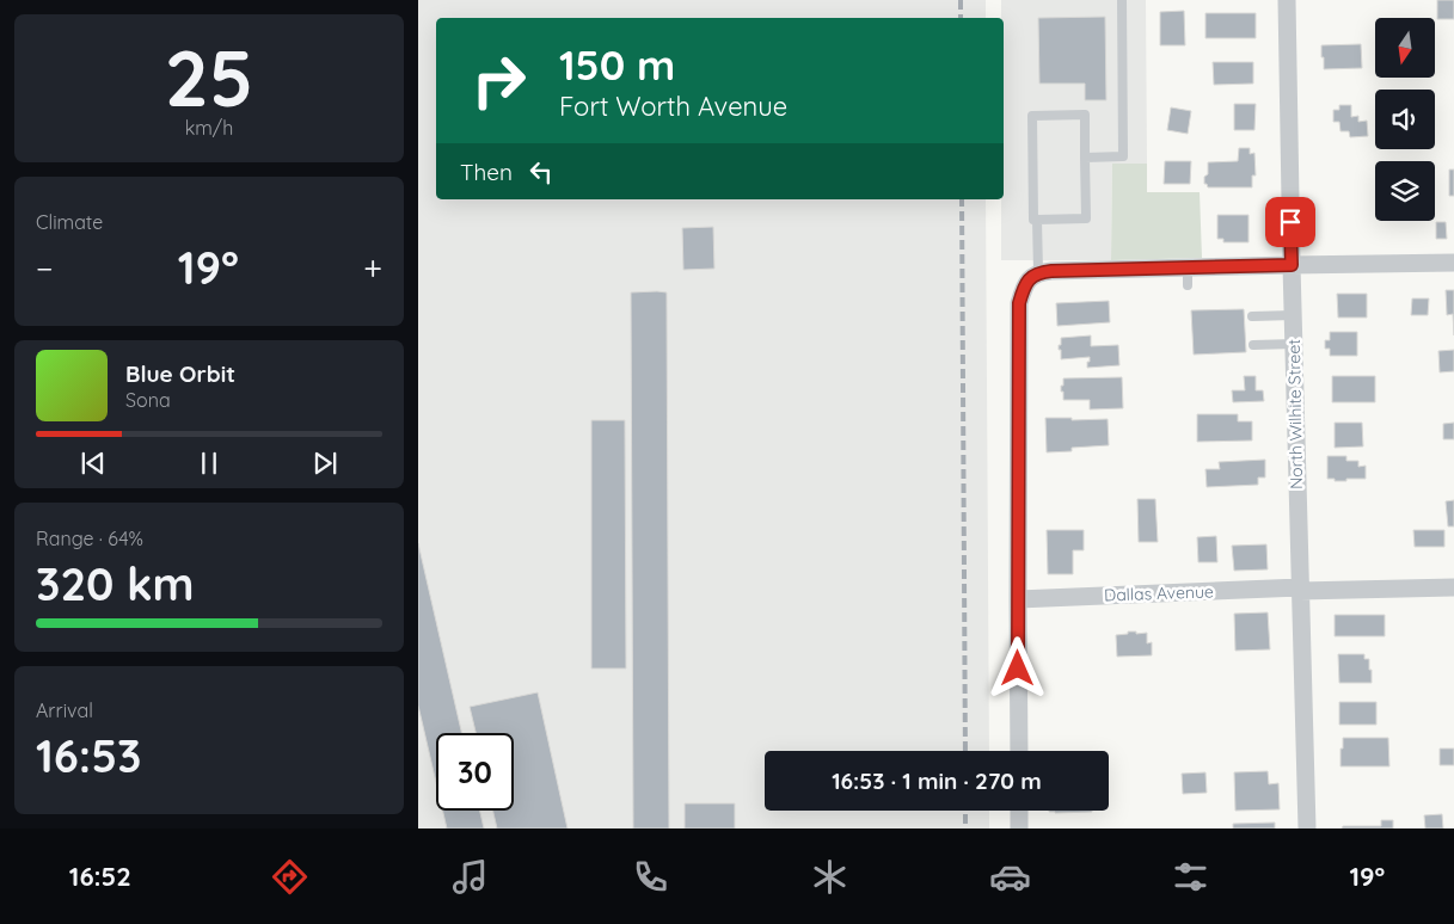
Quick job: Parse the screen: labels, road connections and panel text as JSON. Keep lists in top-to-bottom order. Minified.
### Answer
{"streets":{"street":["North Wilhite Street","Dallas Avenue"]},"crossings":[["North Wilhite Street","Dallas Avenue"]],"north":"bottom","page":{"tile":[["25","km/h"],"Climate",["Range · 64%","320 km"],["Arrival","16:53"]],"turn":["150 m","Fort Worth Avenue"],"then":"Then","heat":["−","19°","+"],"song":["Blue Orbit","Sona"],"limit":"30","trip":"16:53 · 1 min · 270 m","tabs":["16:52","19°"]}}
